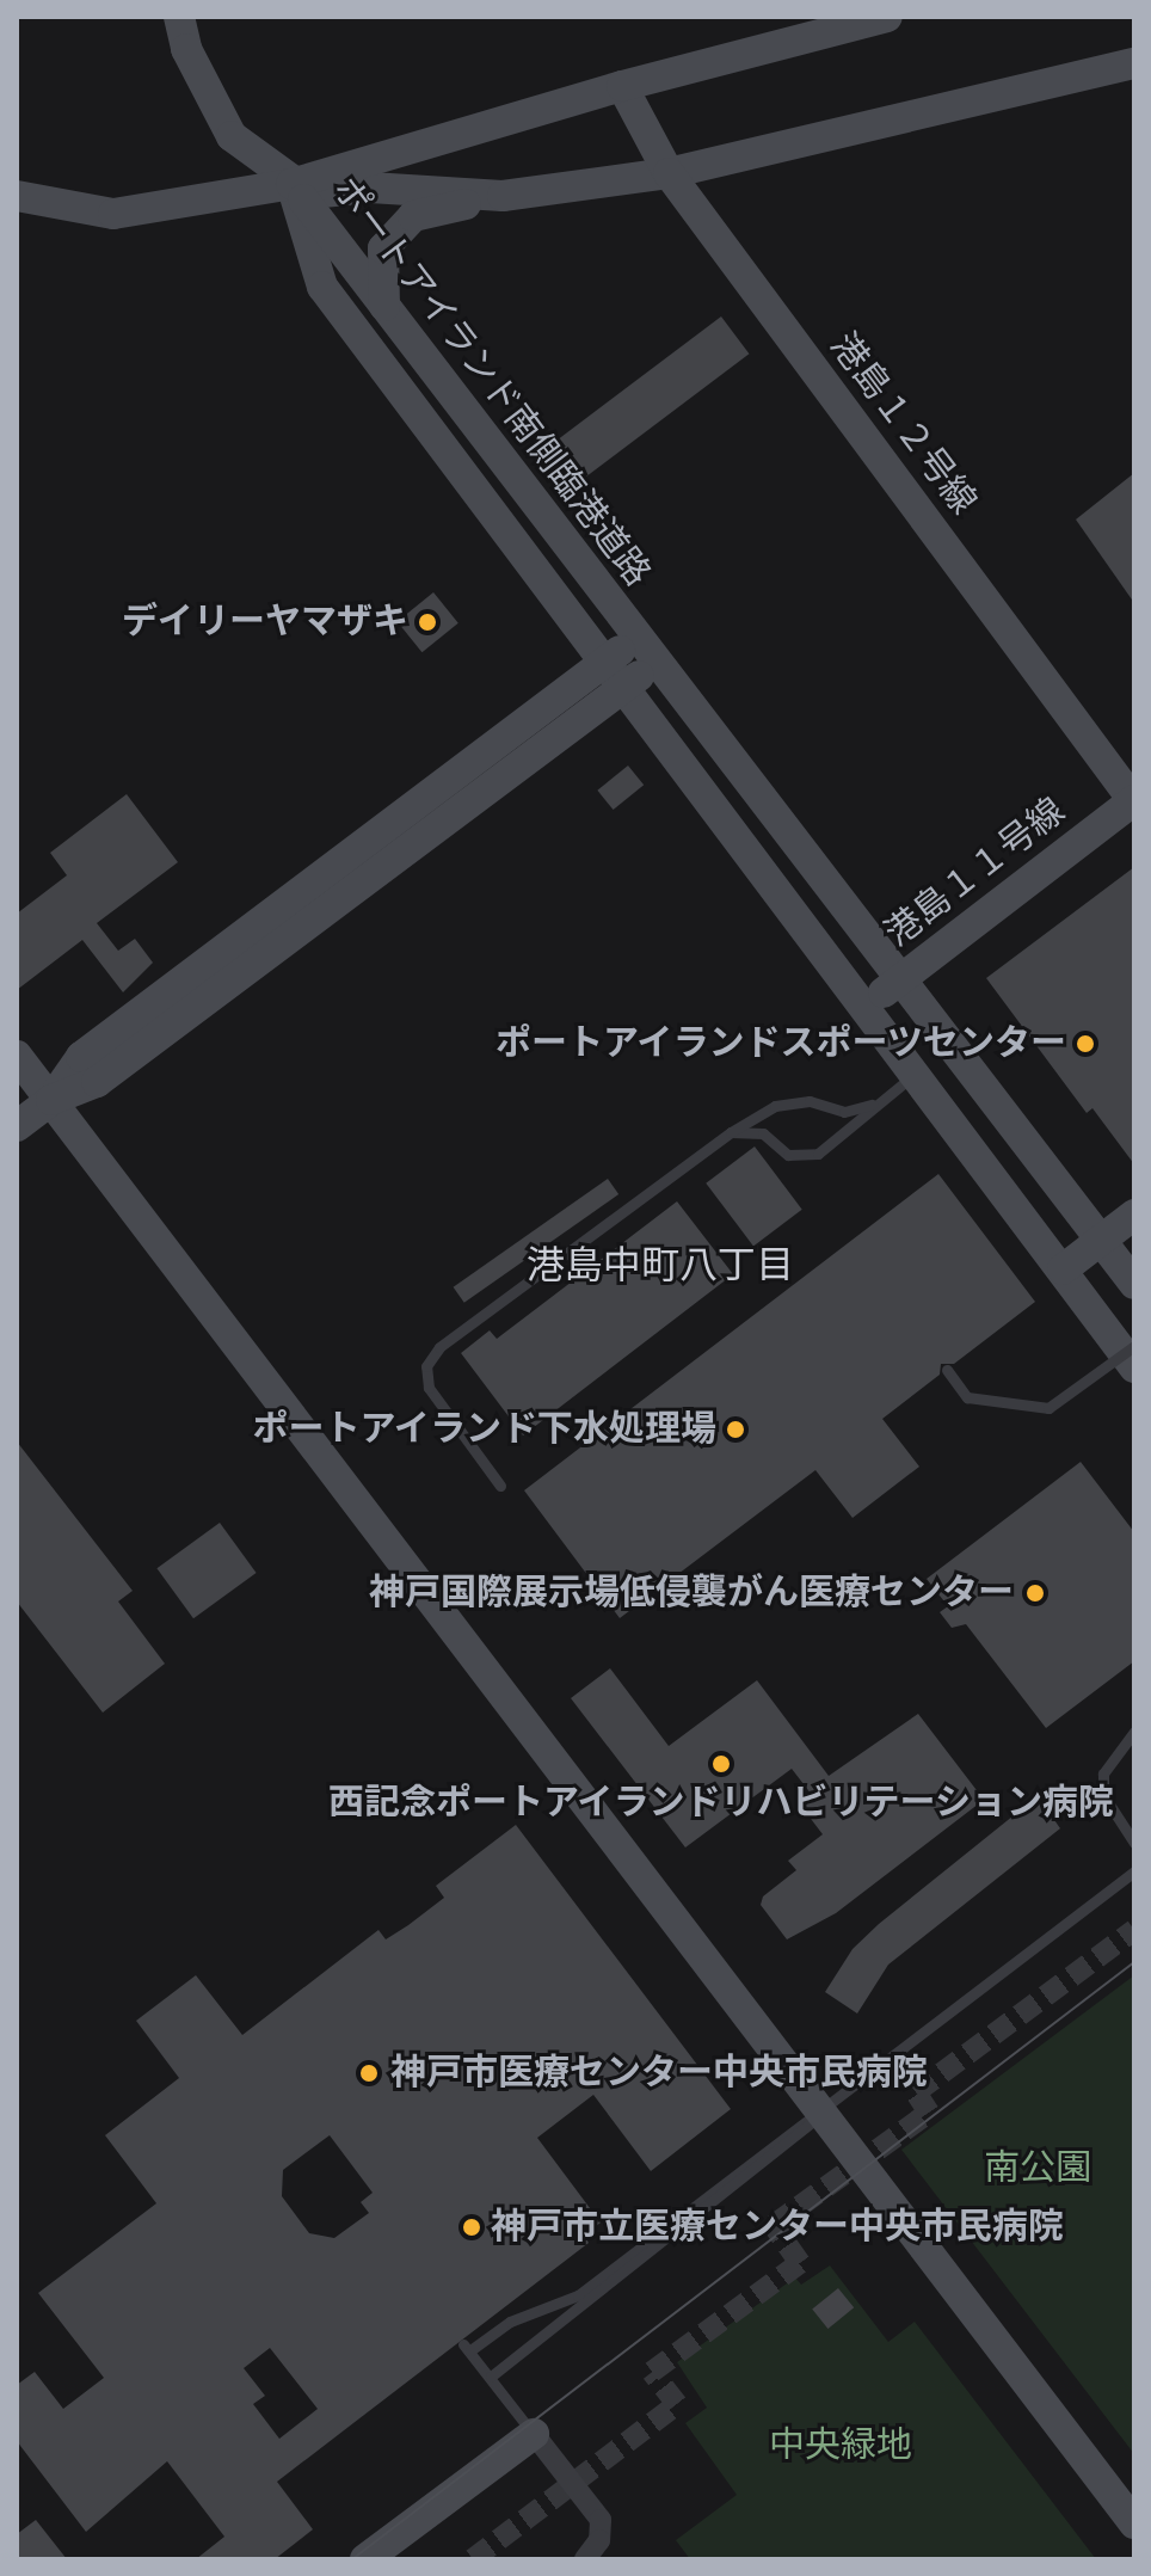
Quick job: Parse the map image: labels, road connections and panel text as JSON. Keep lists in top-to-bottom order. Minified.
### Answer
{"streets":{"street":["ポートアイランド南側臨港道路","港島１２号線","港島１１号線"]},"crossings":[["ポートアイランド南側臨港道路","港島１１号線"],["港島１２号線","港島１１号線"]],"districts":["港島中町八丁目"],"parks":["南公園","中央緑地"],"places":["デイリーヤマザキ","ポートアイランドスポーツセンター","ポートアイランド下水処理場","神戸国際展示場低侵襲がん医療センター","西記念ポートアイランドリハビリテーション病院","神戸市医療センター中央市民病院","神戸市立医療センター中央市民病院"]}
